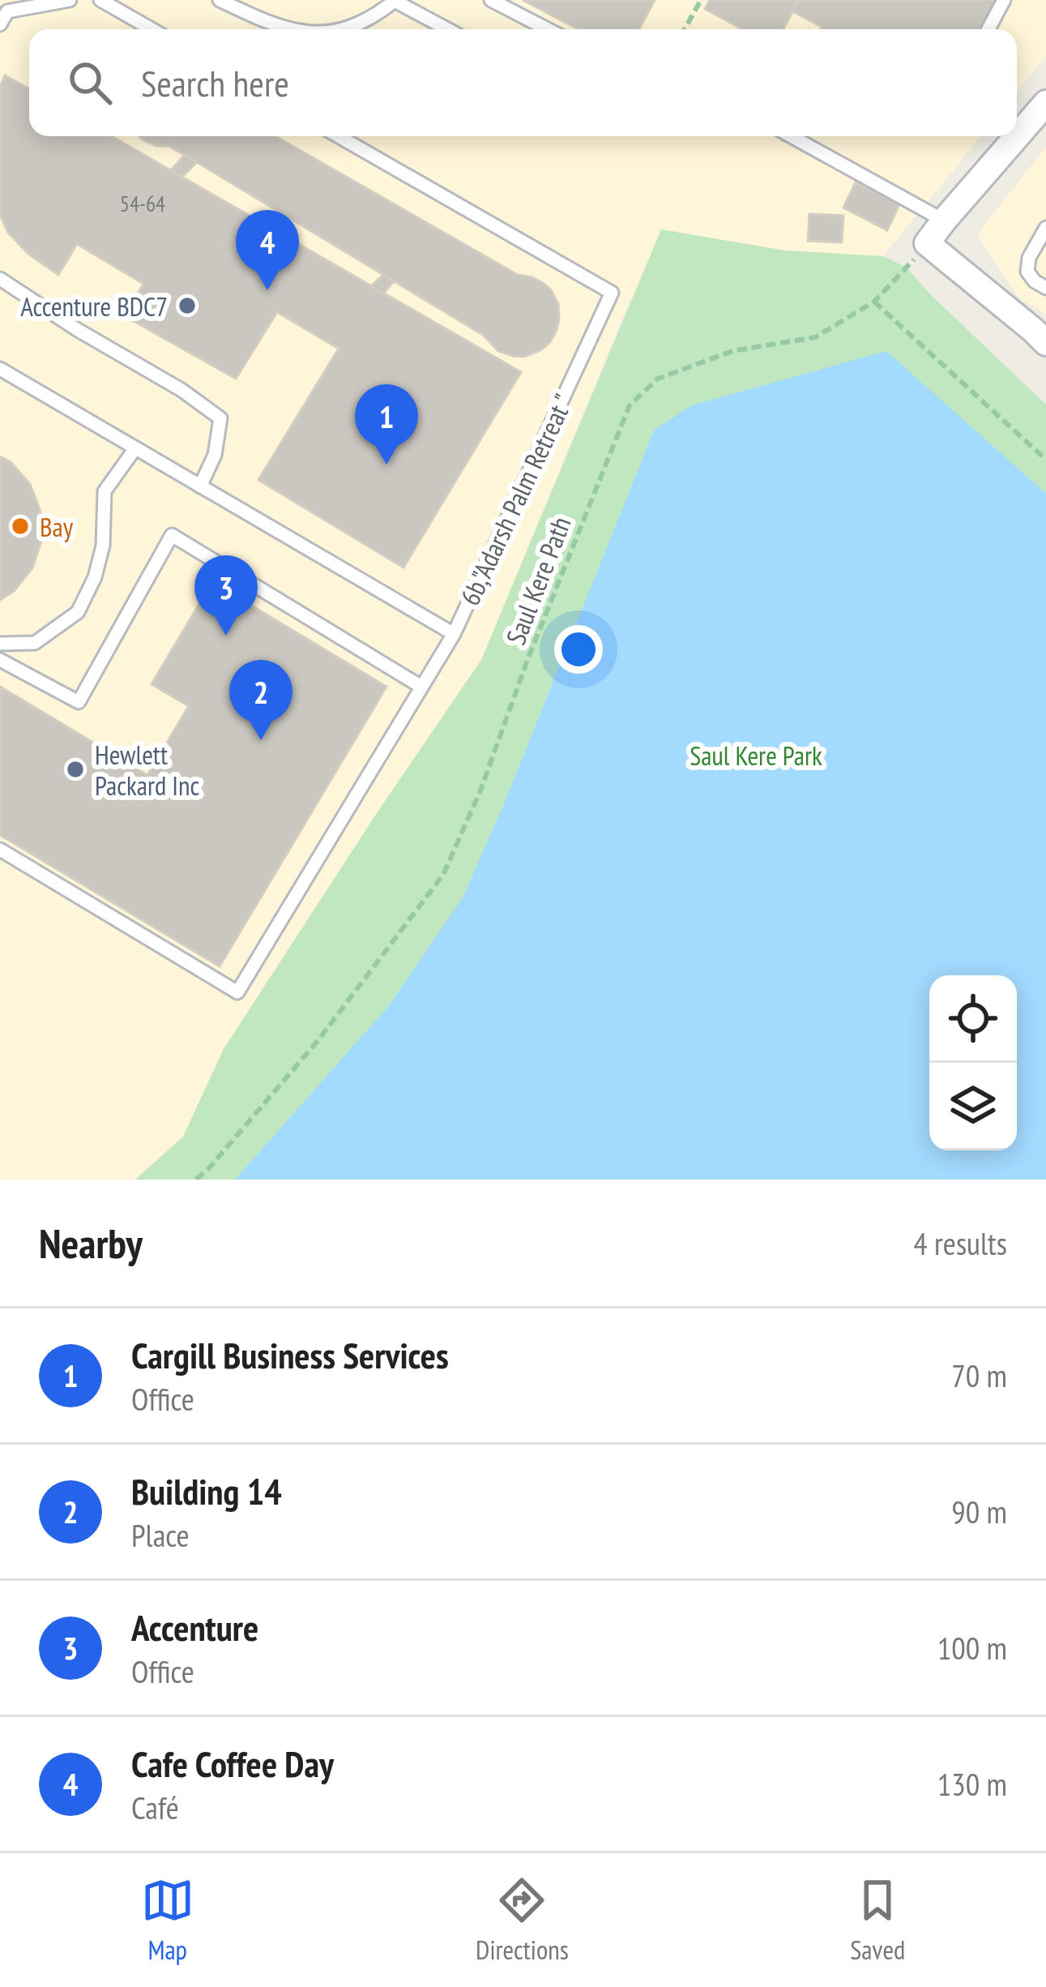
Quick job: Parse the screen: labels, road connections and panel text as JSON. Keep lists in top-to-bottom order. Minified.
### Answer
{"streets":{"lane":["6b,\"Adarsh Palm Retreat \""],"path":["Saul Kere Path"]},"parks":["Saul Kere Park"],"places":["Accenture BDC7","Bay","Hewlett Packard Inc"],"house_numbers":["54-64"],"page":{"search":"Search here","pins":["4","1","3","2"],"heading":["Nearby","4 results"],"list":[{"mark":"1","name":"Cargill Business Services","note":"Office","value":"70 m"},{"mark":"2","name":"Building 14","note":"Place","value":"90 m"},{"mark":"3","name":"Accenture","note":"Office","value":"100 m"},{"mark":"4","name":"Cafe Coffee Day","note":"Café","value":"130 m"}],"nav":["Map","Directions","Saved"]}}
